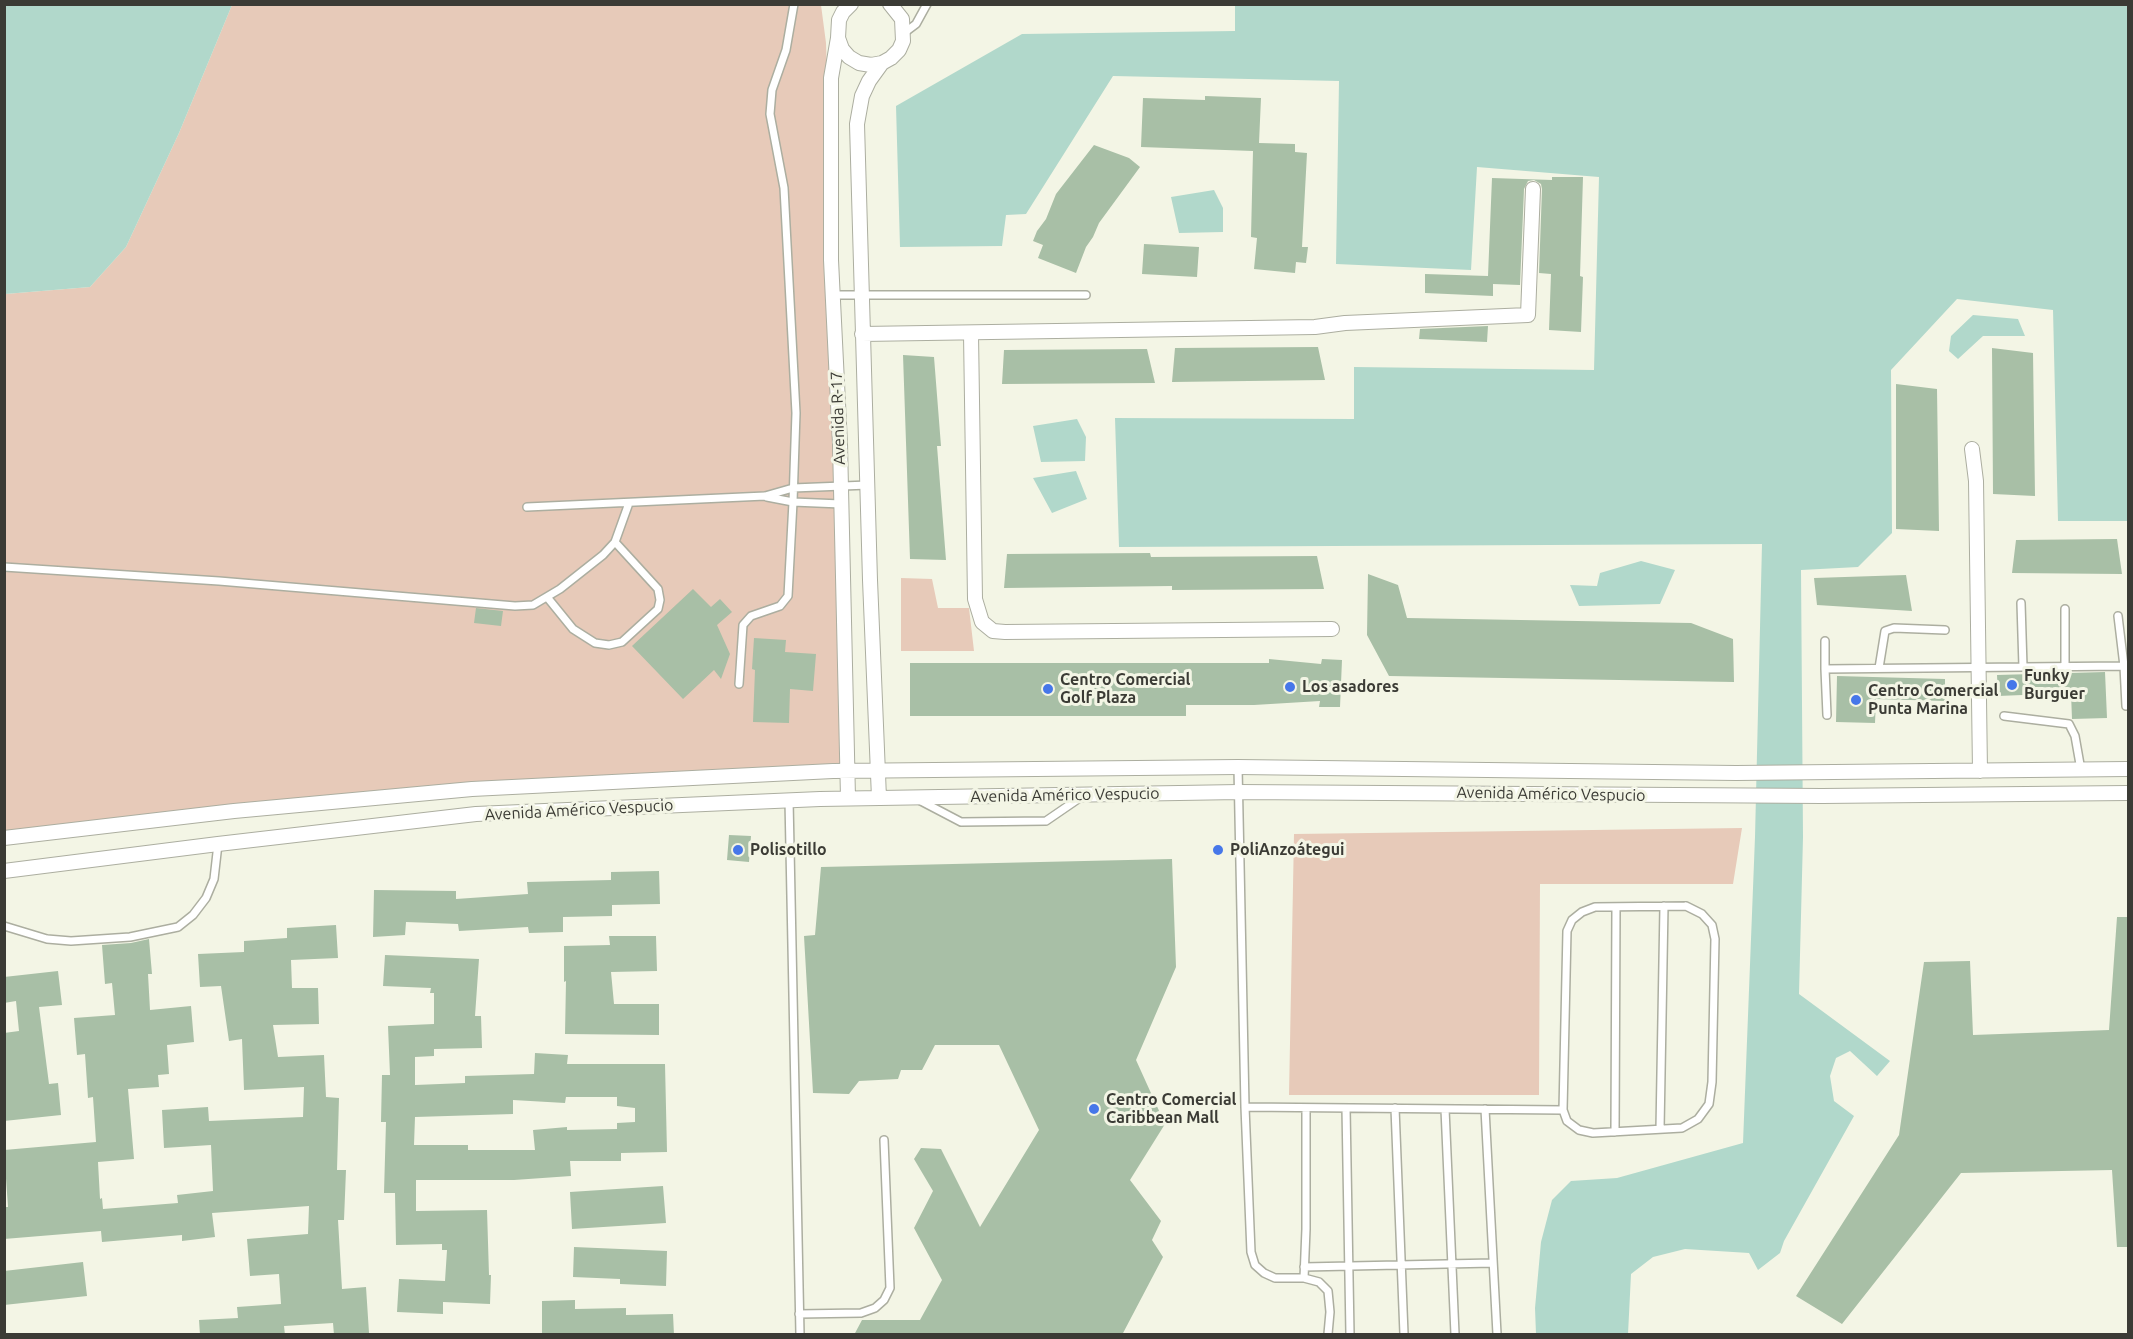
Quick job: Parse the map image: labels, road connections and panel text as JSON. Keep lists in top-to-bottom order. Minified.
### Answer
{"streets":{"street":["Avenida R-17","Avenida Américo Vespucio"]},"crossings":[["Avenida R-17","Avenida Américo Vespucio"]],"places":["Funky Burguer","Los asadores","Centro Comercial Golf Plaza","Centro Comercial Punta Marina","Polisotillo","PoliAnzoátegui","Centro Comercial Caribbean Mall"]}
